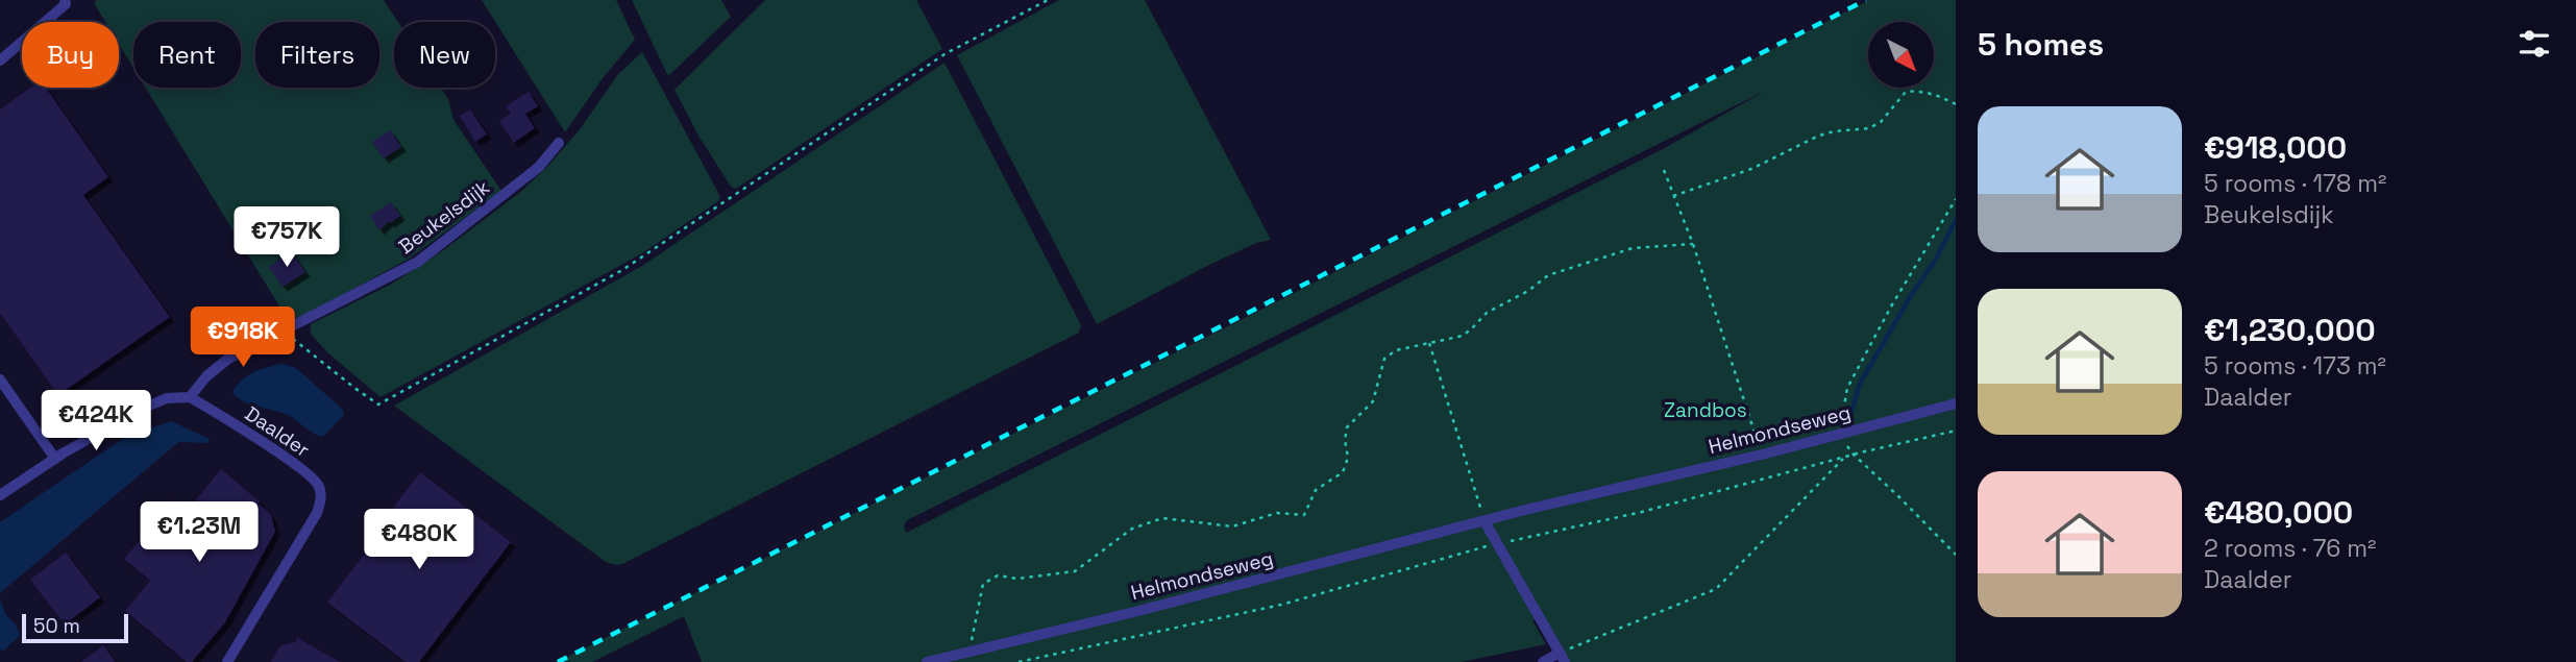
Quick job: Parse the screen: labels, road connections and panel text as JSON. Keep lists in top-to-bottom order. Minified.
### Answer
{"streets":{"street":["Beukelsdijk","Helmondseweg","Daalder"]},"crossings":[["Beukelsdijk","Daalder"]],"parks":["Zandbos"],"scale_bar":"50 m","north":"bottom right","page":{"heading":"5 homes","chip":["Buy","Rent","Filters","New"],"list":[{"name":"€918,000","note":"5 rooms · 178 m² · Beukelsdijk"},{"name":"€1,230,000","note":"5 rooms · 173 m² · Daalder"},{"name":"€480,000","note":"2 rooms · 76 m² · Daalder"}],"price":["€757K","€918K","€424K","€1.23M","€480K"],"scale":"50 m"}}
